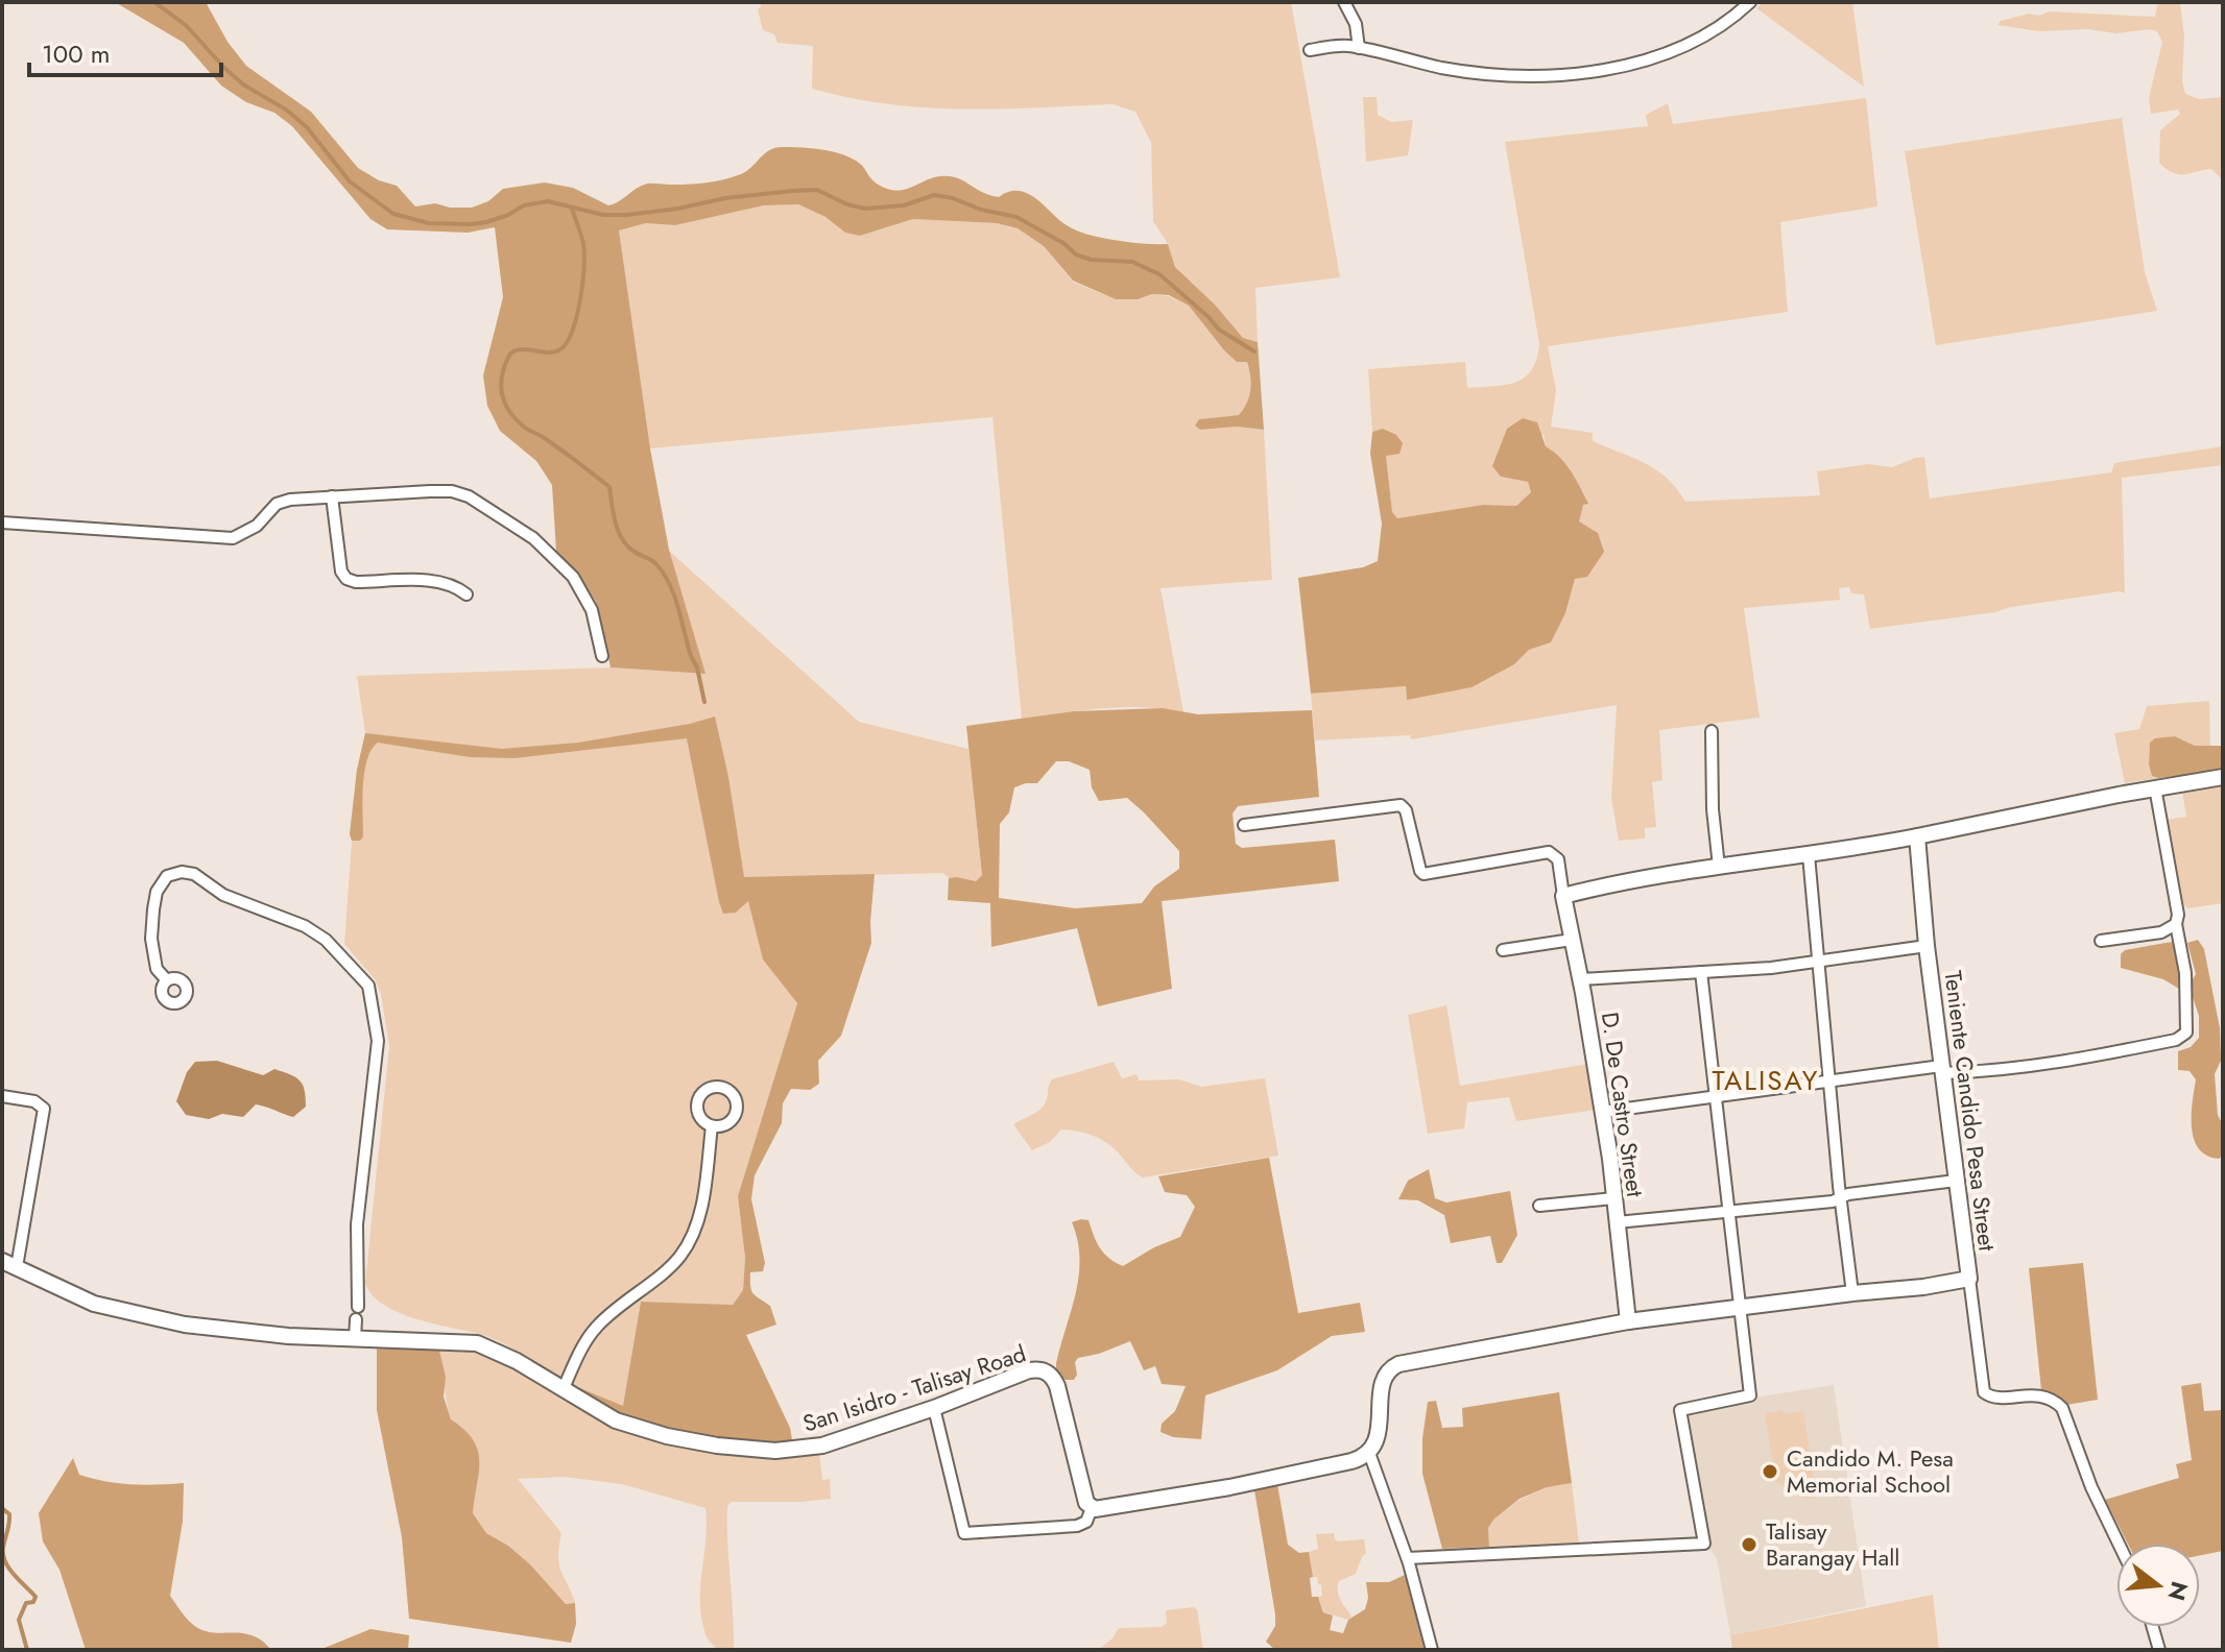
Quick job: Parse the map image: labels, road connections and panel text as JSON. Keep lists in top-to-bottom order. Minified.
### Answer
{"streets":{"street":["D. De Castro Street","Teniente Candido Pesa Street","San Isidro - Talisay Road"]},"crossings":[["D. De Castro Street","Teniente Candido Pesa Street"]],"districts":["TALISAY"],"places":["Candido M. Pesa Memorial School","Talisay Barangay Hall"],"scale_bar":"100 m","north":"right"}
